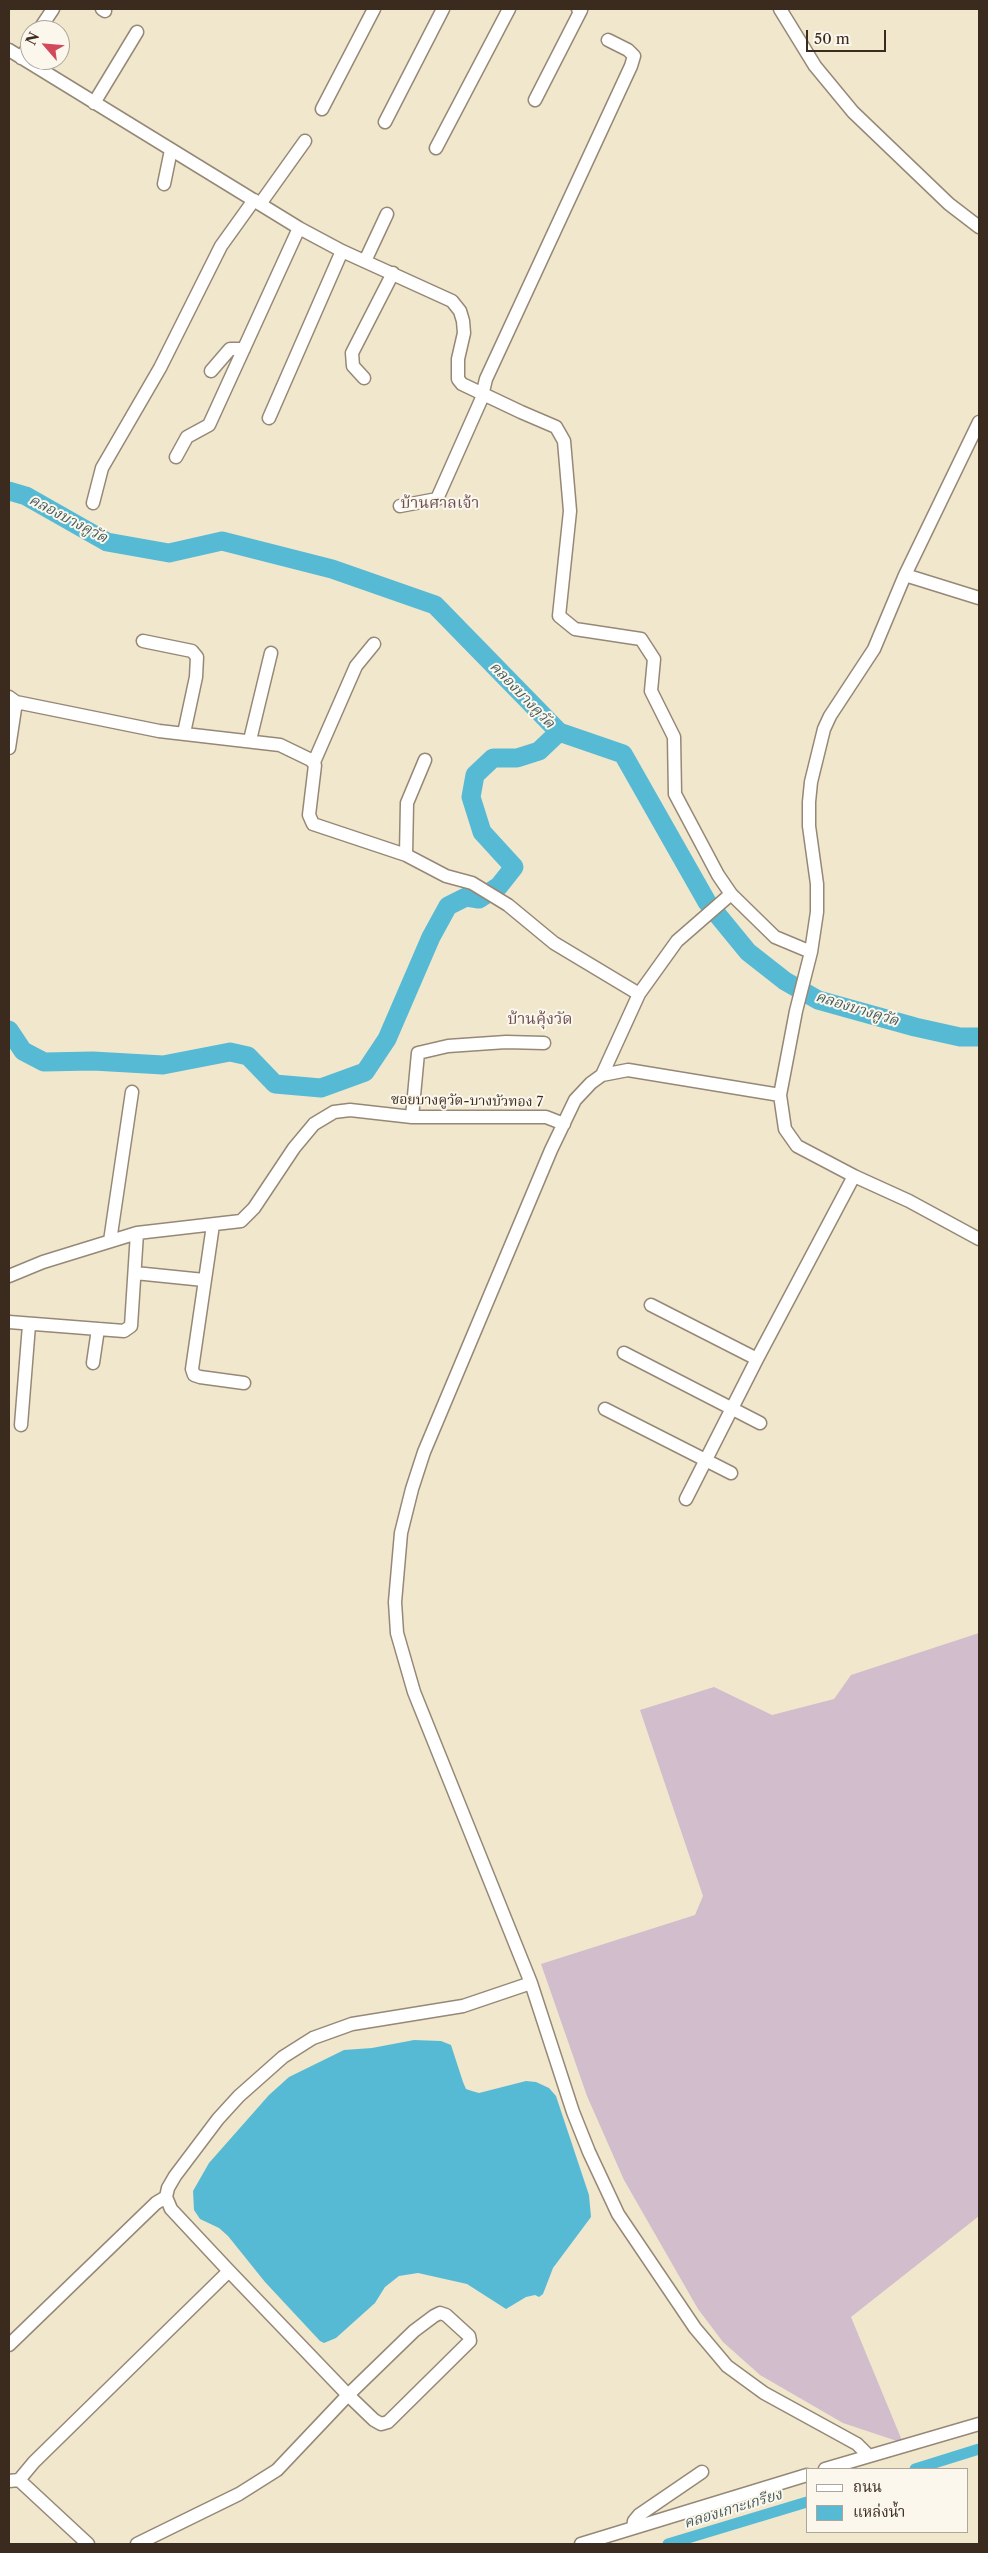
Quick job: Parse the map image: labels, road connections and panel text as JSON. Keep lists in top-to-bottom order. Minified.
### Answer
{"streets":{"street":["ซอยบางคูวัด-บางบัวทอง 7"]},"districts":["บ้านศาลเจ้า","บ้านคุ้งวัด"],"water":["คลองบางคูวัด","คลองเกาะเกรียง"],"legend":["ถนน","แหล่งน้ำ"],"scale_bar":"50 m","north":"top left"}
